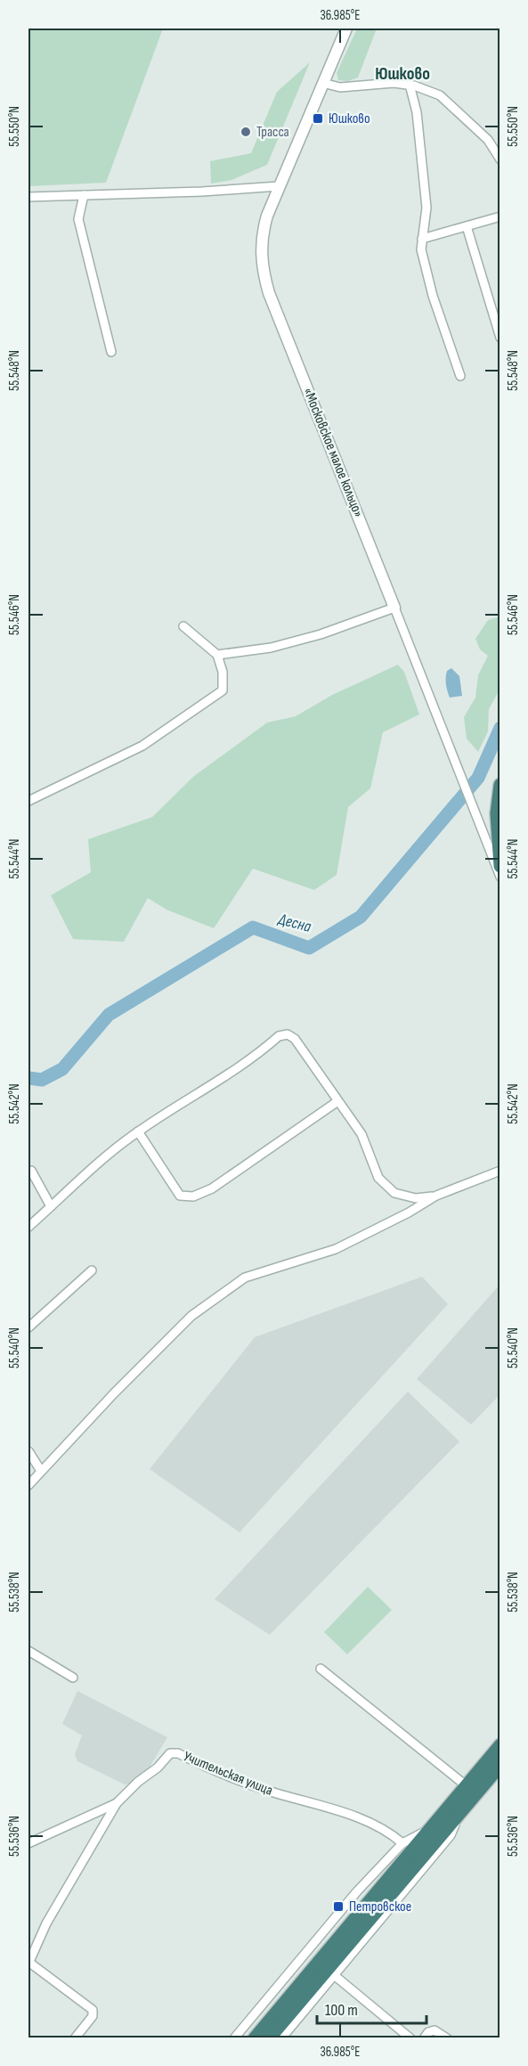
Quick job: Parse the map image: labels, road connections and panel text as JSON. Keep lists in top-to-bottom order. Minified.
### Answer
{"streets":{"street":["«Московское малое кольцо»","Учительская улица"]},"districts":["Юшково"],"water":["Десна"],"places":{"transit":["Юшково","Петровское"],"other":["Трасса"]},"scale_bar":"100 m","coordinates":["36.985°E","55.550°N","55.548°N","55.546°N","55.544°N","55.542°N","55.540°N","55.538°N","55.536°N"]}
